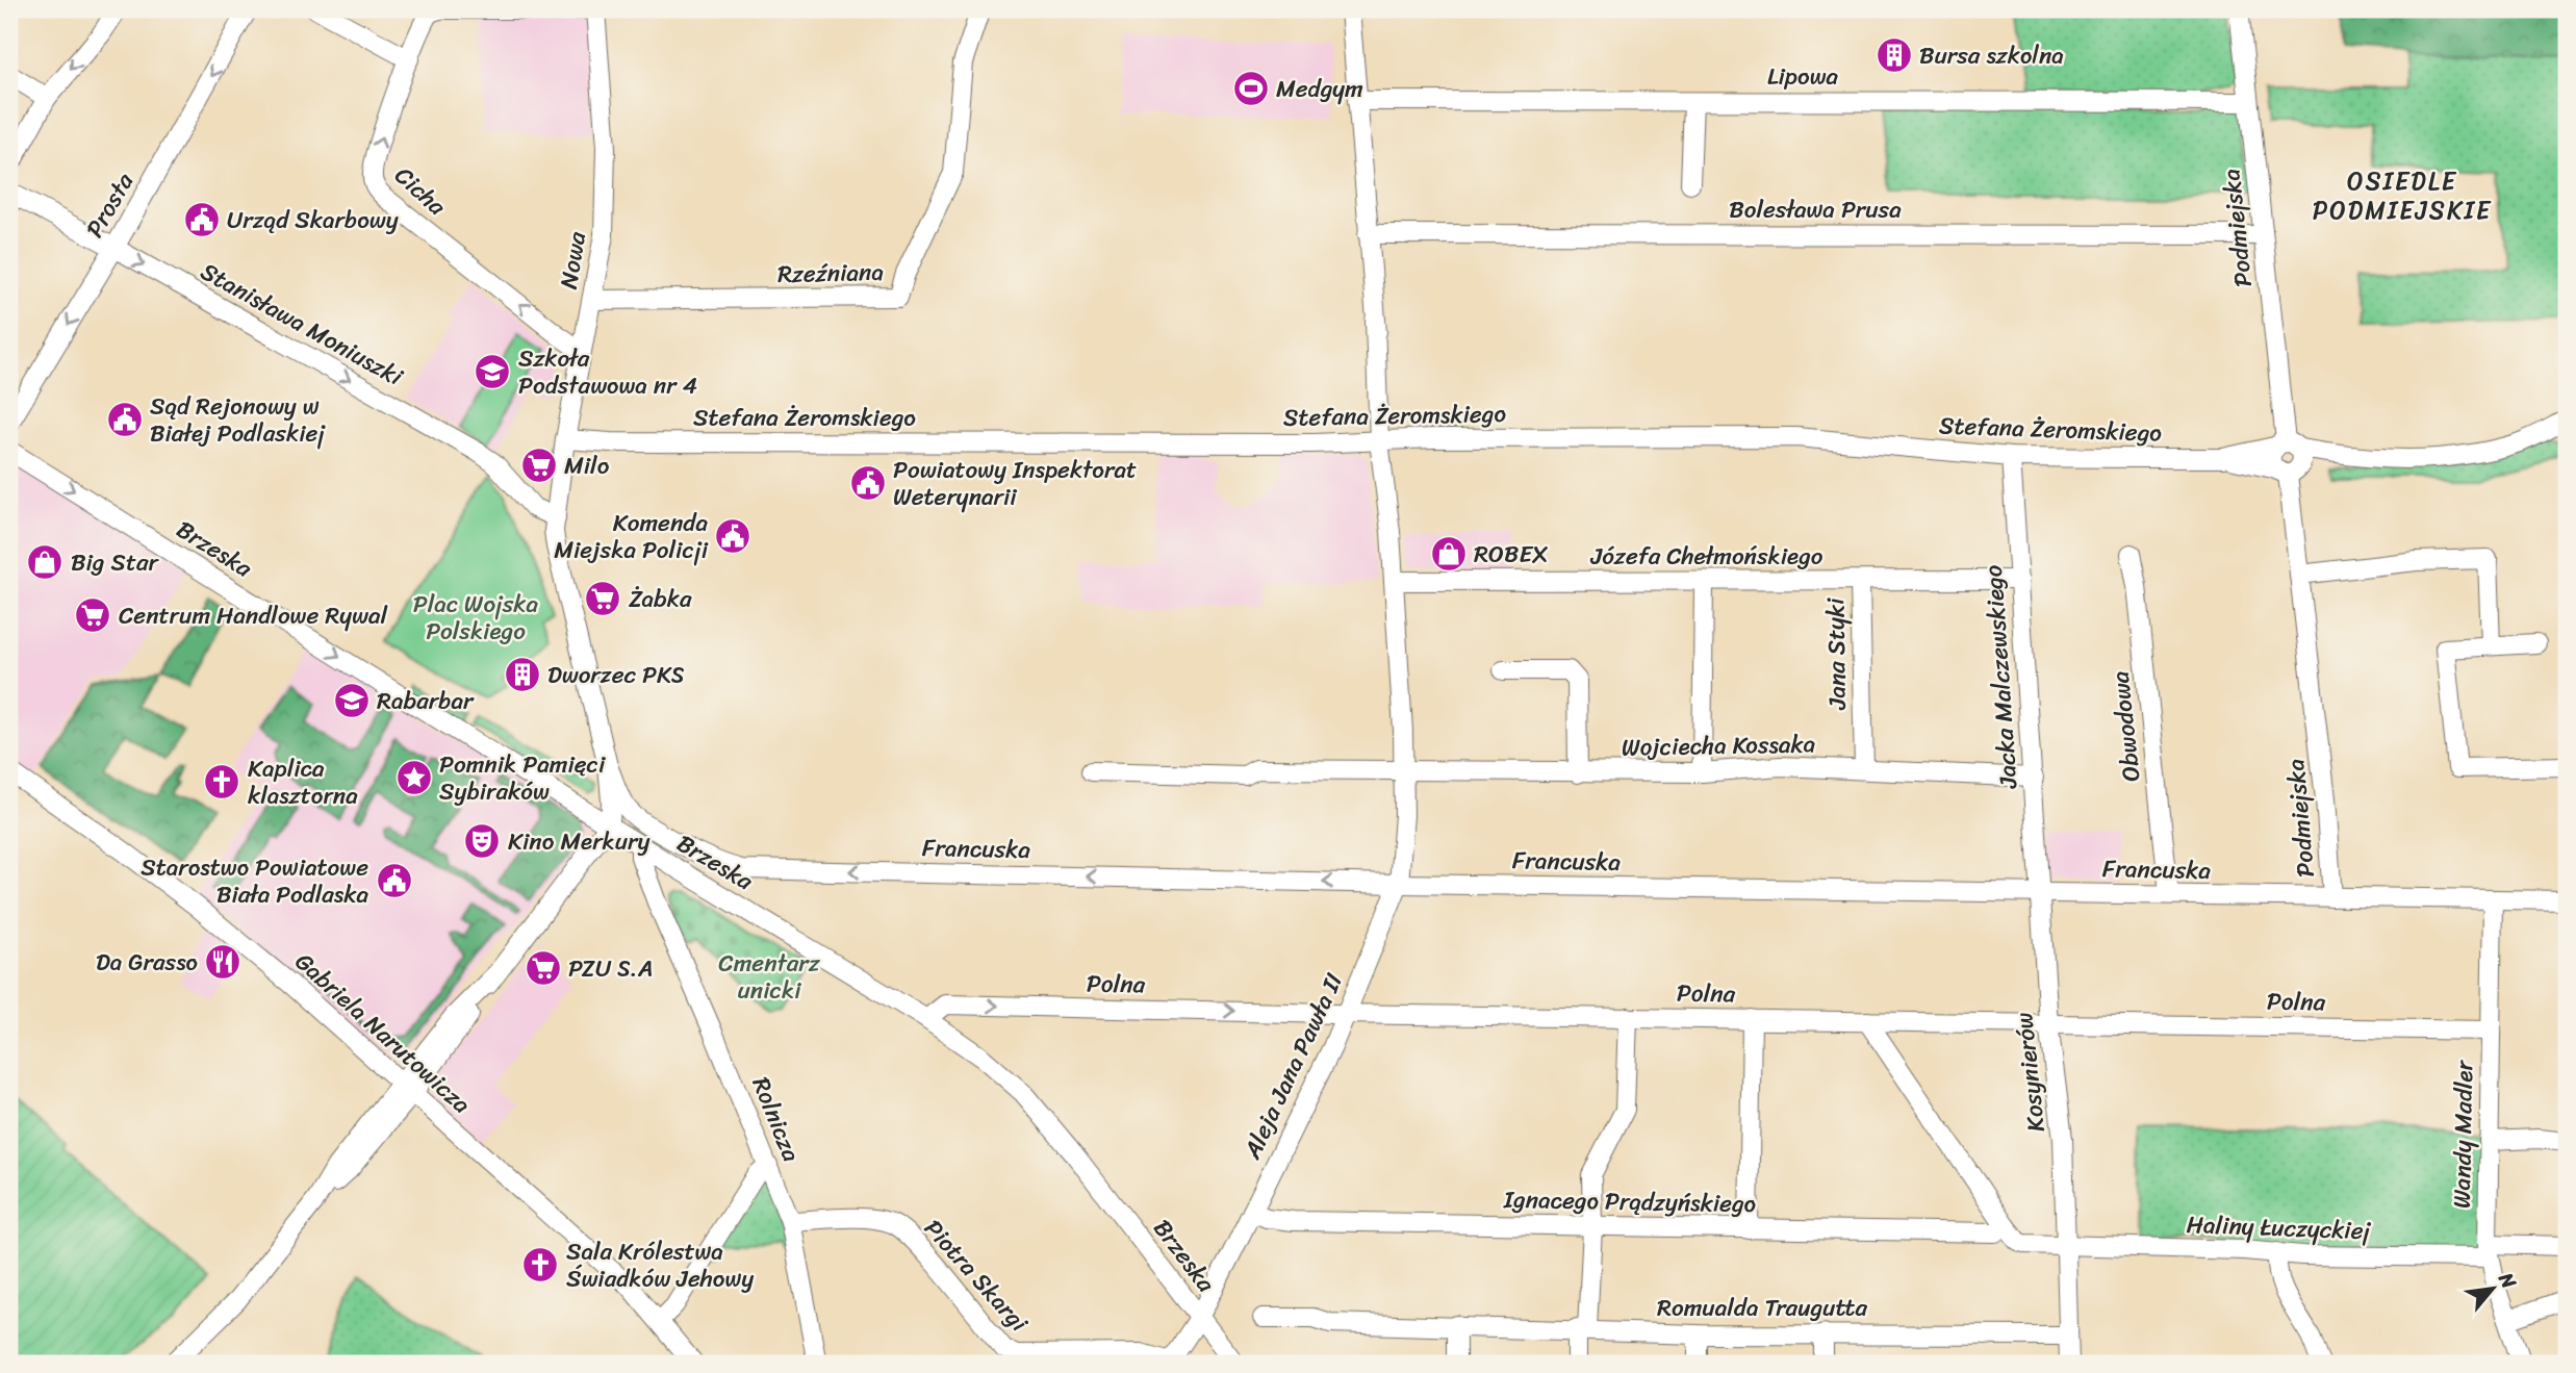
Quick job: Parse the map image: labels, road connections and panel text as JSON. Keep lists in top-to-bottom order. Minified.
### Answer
{"streets":{"street":["Lipowa","Cicha","Prosta","Bolesława Prusa","Podmiejska","Nowa","Rzeźniana","Stanisława Moniuszki","Stefana Żeromskiego","Brzeska","Józefa Chełmońskiego","Jana Styki","Jacka Malczewskiego","Obwodowa","Wojciecha Kossaka","Francuska","Polna","Gabriela Narutowicza","Aleja Jana Pawła II","Kosynierów","Rolnicza","Wandy Madler","Ignacego Prądzyńskiego","Haliny Łuczyckiej","Piotra Skargi","Romualda Traugutta"]},"crossings":[["Lipowa","Podmiejska"],["Lipowa","Aleja Jana Pawła II"],["Cicha","Nowa"],["Prosta","Stanisława Moniuszki"],["Bolesława Prusa","Podmiejska"],["Bolesława Prusa","Aleja Jana Pawła II"],["Podmiejska","Stefana Żeromskiego"],["Podmiejska","Francuska"],["Nowa","Rzeźniana"],["Nowa","Stanisława Moniuszki"],["Nowa","Stefana Żeromskiego"],["Stefana Żeromskiego","Jacka Malczewskiego"],["Stefana Żeromskiego","Aleja Jana Pawła II"],["Brzeska","Polna"],["Brzeska","Aleja Jana Pawła II"],["Brzeska","Rolnicza"],["Józefa Chełmońskiego","Jana Styki"],["Józefa Chełmońskiego","Jacka Malczewskiego"],["Józefa Chełmońskiego","Aleja Jana Pawła II"],["Jana Styki","Wojciecha Kossaka"],["Jacka Malczewskiego","Wojciecha Kossaka"],["Jacka Malczewskiego","Francuska"],["Jacka Malczewskiego","Kosynierów"],["Obwodowa","Francuska"],["Wojciecha Kossaka","Aleja Jana Pawła II"],["Francuska","Aleja Jana Pawła II"],["Francuska","Kosynierów"],["Francuska","Wandy Madler"],["Polna","Aleja Jana Pawła II"],["Polna","Kosynierów"],["Polna","Wandy Madler"],["Aleja Jana Pawła II","Ignacego Prądzyńskiego"],["Aleja Jana Pawła II","Piotra Skargi"],["Kosynierów","Haliny Łuczyckiej"],["Kosynierów","Romualda Traugutta"],["Rolnicza","Piotra Skargi"],["Wandy Madler","Haliny Łuczyckiej"]],"one_way":["Cicha","Stanisława Moniuszki","Brzeska"],"districts":["OSIEDLE PODMIEJSKIE"],"parks":["Plac Wojska Polskiego","Cmentarz unicki"],"places":{"building":["Bursa szkolna","Dworzec PKS"],"sports":["Medgym"],"public building":["Urząd Skarbowy","Sąd Rejonowy w Białej Podlaskiej","Powiatowy Inspektorat Weterynarii","Komenda Miejska Policji","Starostwo Powiatowe Biała Podlaska"],"school or university":["Szkoła Podstawowa nr 4","Rabarbar"],"supermarket":["Milo","Żabka","Centrum Handlowe Rywal","PZU S.A"],"shop":["ROBEX","Big Star"],"place":["Pomnik Pamięci Sybiraków"],"church":["Kaplica klasztorna","Sala Królestwa Świadków Jehowy"],"theatre":["Kino Merkury"],"restaurant":["Da Grasso"]},"north":"top right"}
